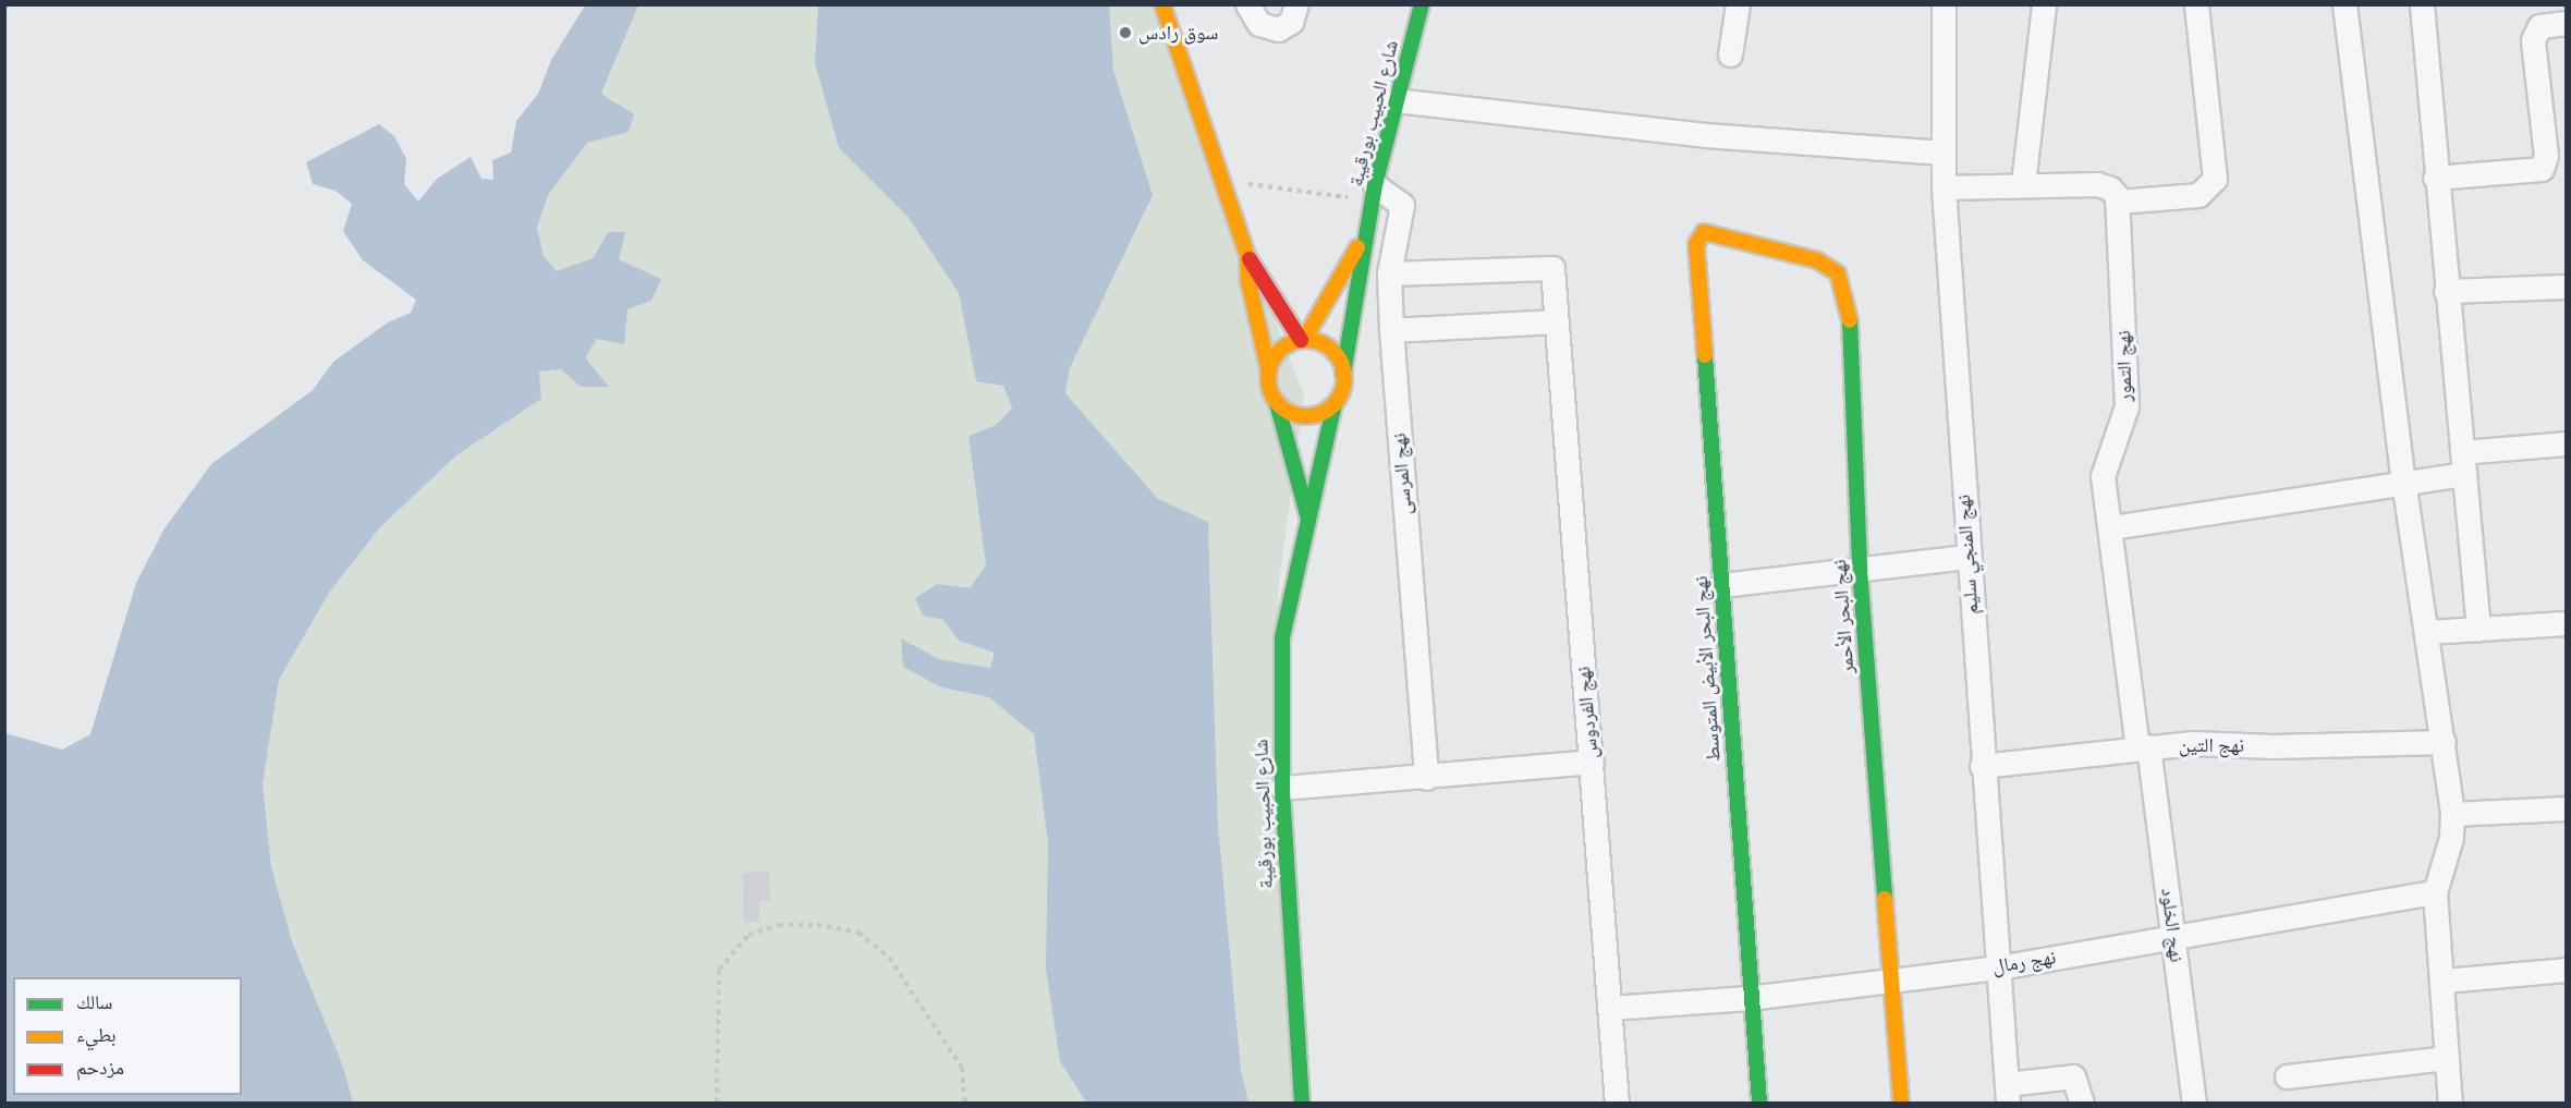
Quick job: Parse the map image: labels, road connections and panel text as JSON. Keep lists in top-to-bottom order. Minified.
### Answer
{"streets":{"street":["شارع الحبيب بورقيبة","نهج التمور","نهج المرسى","نهج المنجي سليم","نهج البحر الأحمر","نهج البحر الأبيض المتوسط","نهج الفردوس","نهج التين","نهج الخلود","نهج رمال"]},"crossings":[["شارع الحبيب بورقيبة","نهج المرسى"],["نهج التمور","نهج التين"],["نهج التمور","نهج الخلود"],["نهج المرسى","نهج الفردوس"],["نهج المنجي سليم","نهج التين"],["نهج المنجي سليم","نهج رمال"],["نهج البحر الأحمر","نهج البحر الأبيض المتوسط"],["نهج البحر الأحمر","نهج رمال"],["نهج البحر الأبيض المتوسط","نهج رمال"],["نهج الفردوس","نهج رمال"],["نهج التين","نهج الخلود"],["نهج الخلود","نهج رمال"]],"places":["سوق رادس"],"legend":["سالك","بطيء","مزدحم"]}
